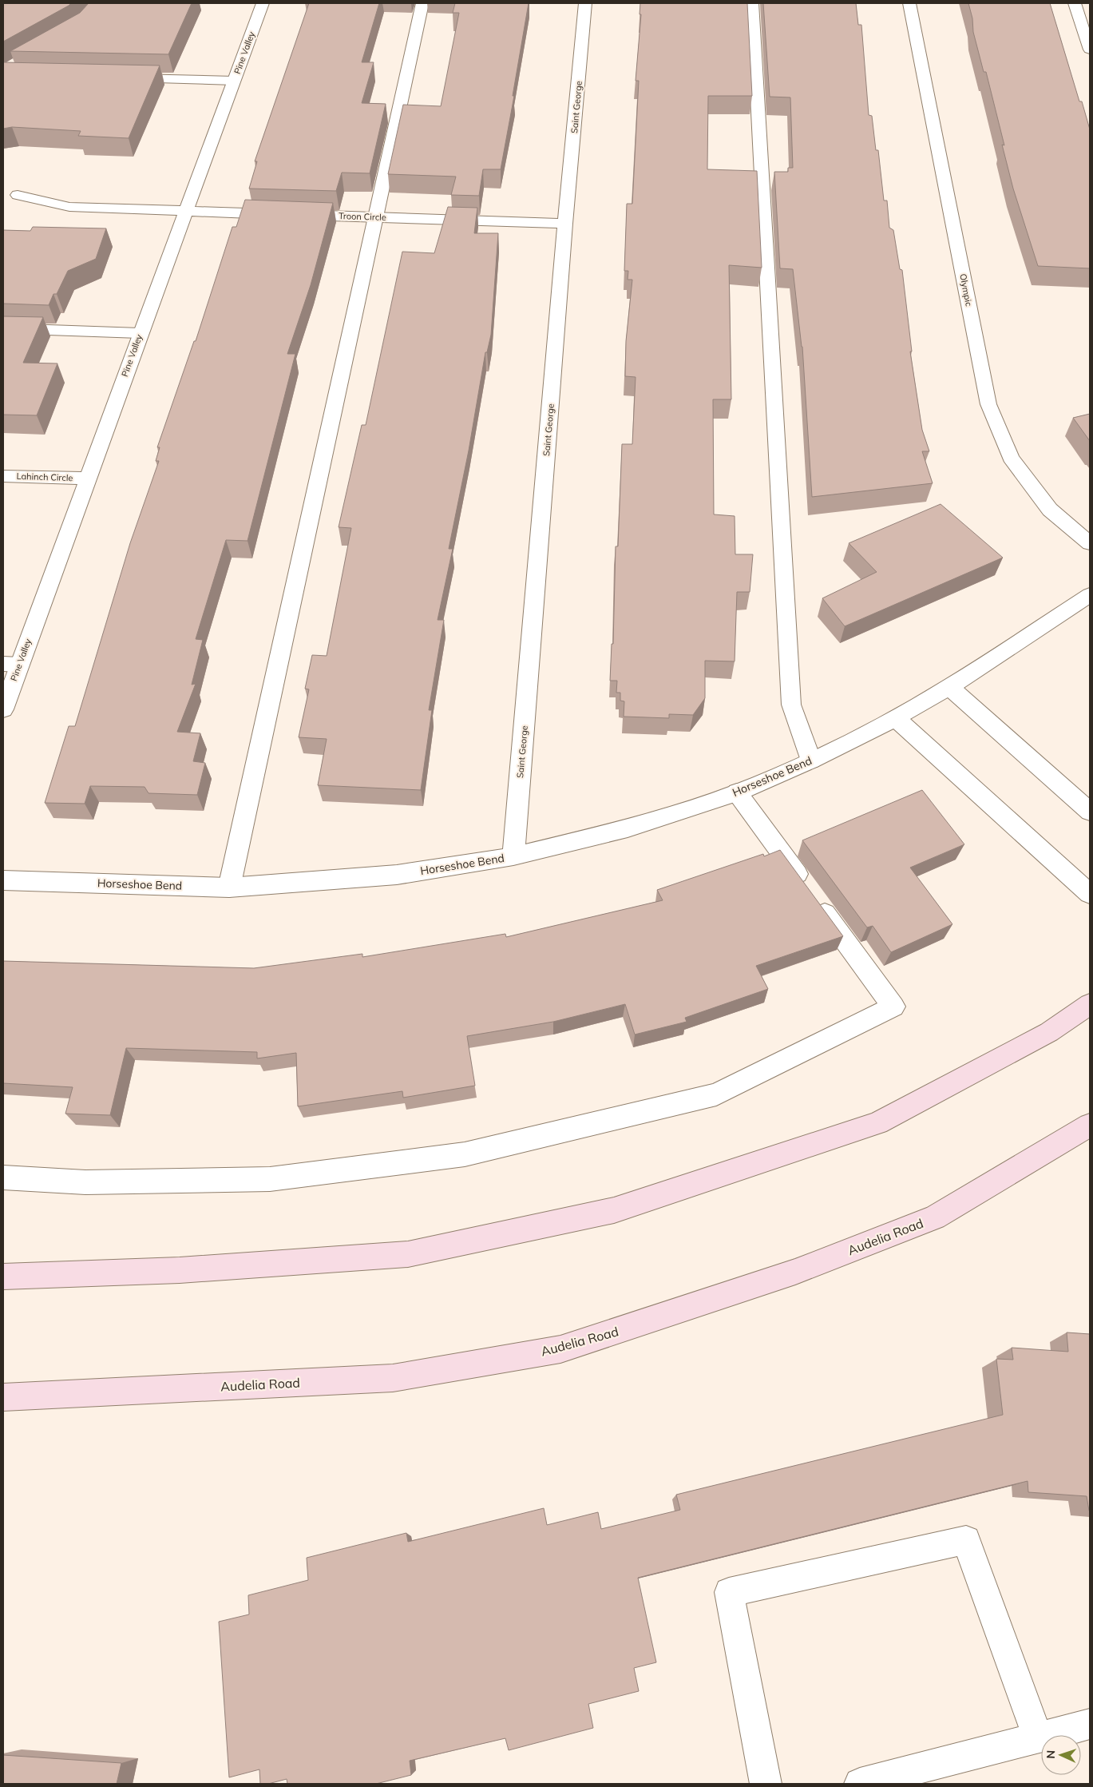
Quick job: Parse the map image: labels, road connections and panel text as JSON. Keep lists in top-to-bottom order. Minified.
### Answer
{"streets":{"main road":["Audelia Road"],"street":["Pine Valley","Saint George","Troon Circle","Olympic","Lahinch Circle","Horseshoe Bend"]},"crossings":[["Pine Valley","Troon Circle"],["Pine Valley","Lahinch Circle"],["Saint George","Troon Circle"],["Saint George","Horseshoe Bend"]],"north":"left"}
